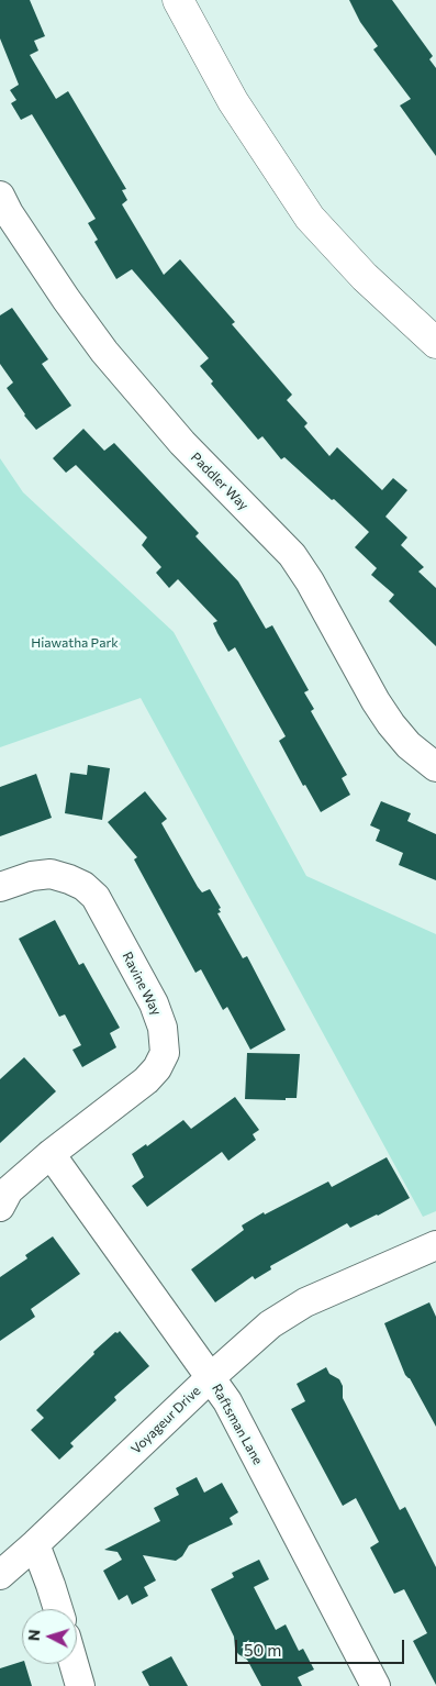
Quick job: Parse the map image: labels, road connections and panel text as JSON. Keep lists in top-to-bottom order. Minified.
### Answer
{"streets":{"street":["Paddler Way","Ravine Way","Voyageur Drive","Raftsman Lane"]},"crossings":[["Ravine Way","Raftsman Lane"],["Voyageur Drive","Raftsman Lane"]],"parks":["Hiawatha Park"],"scale_bar":"50 m","north":"left"}
